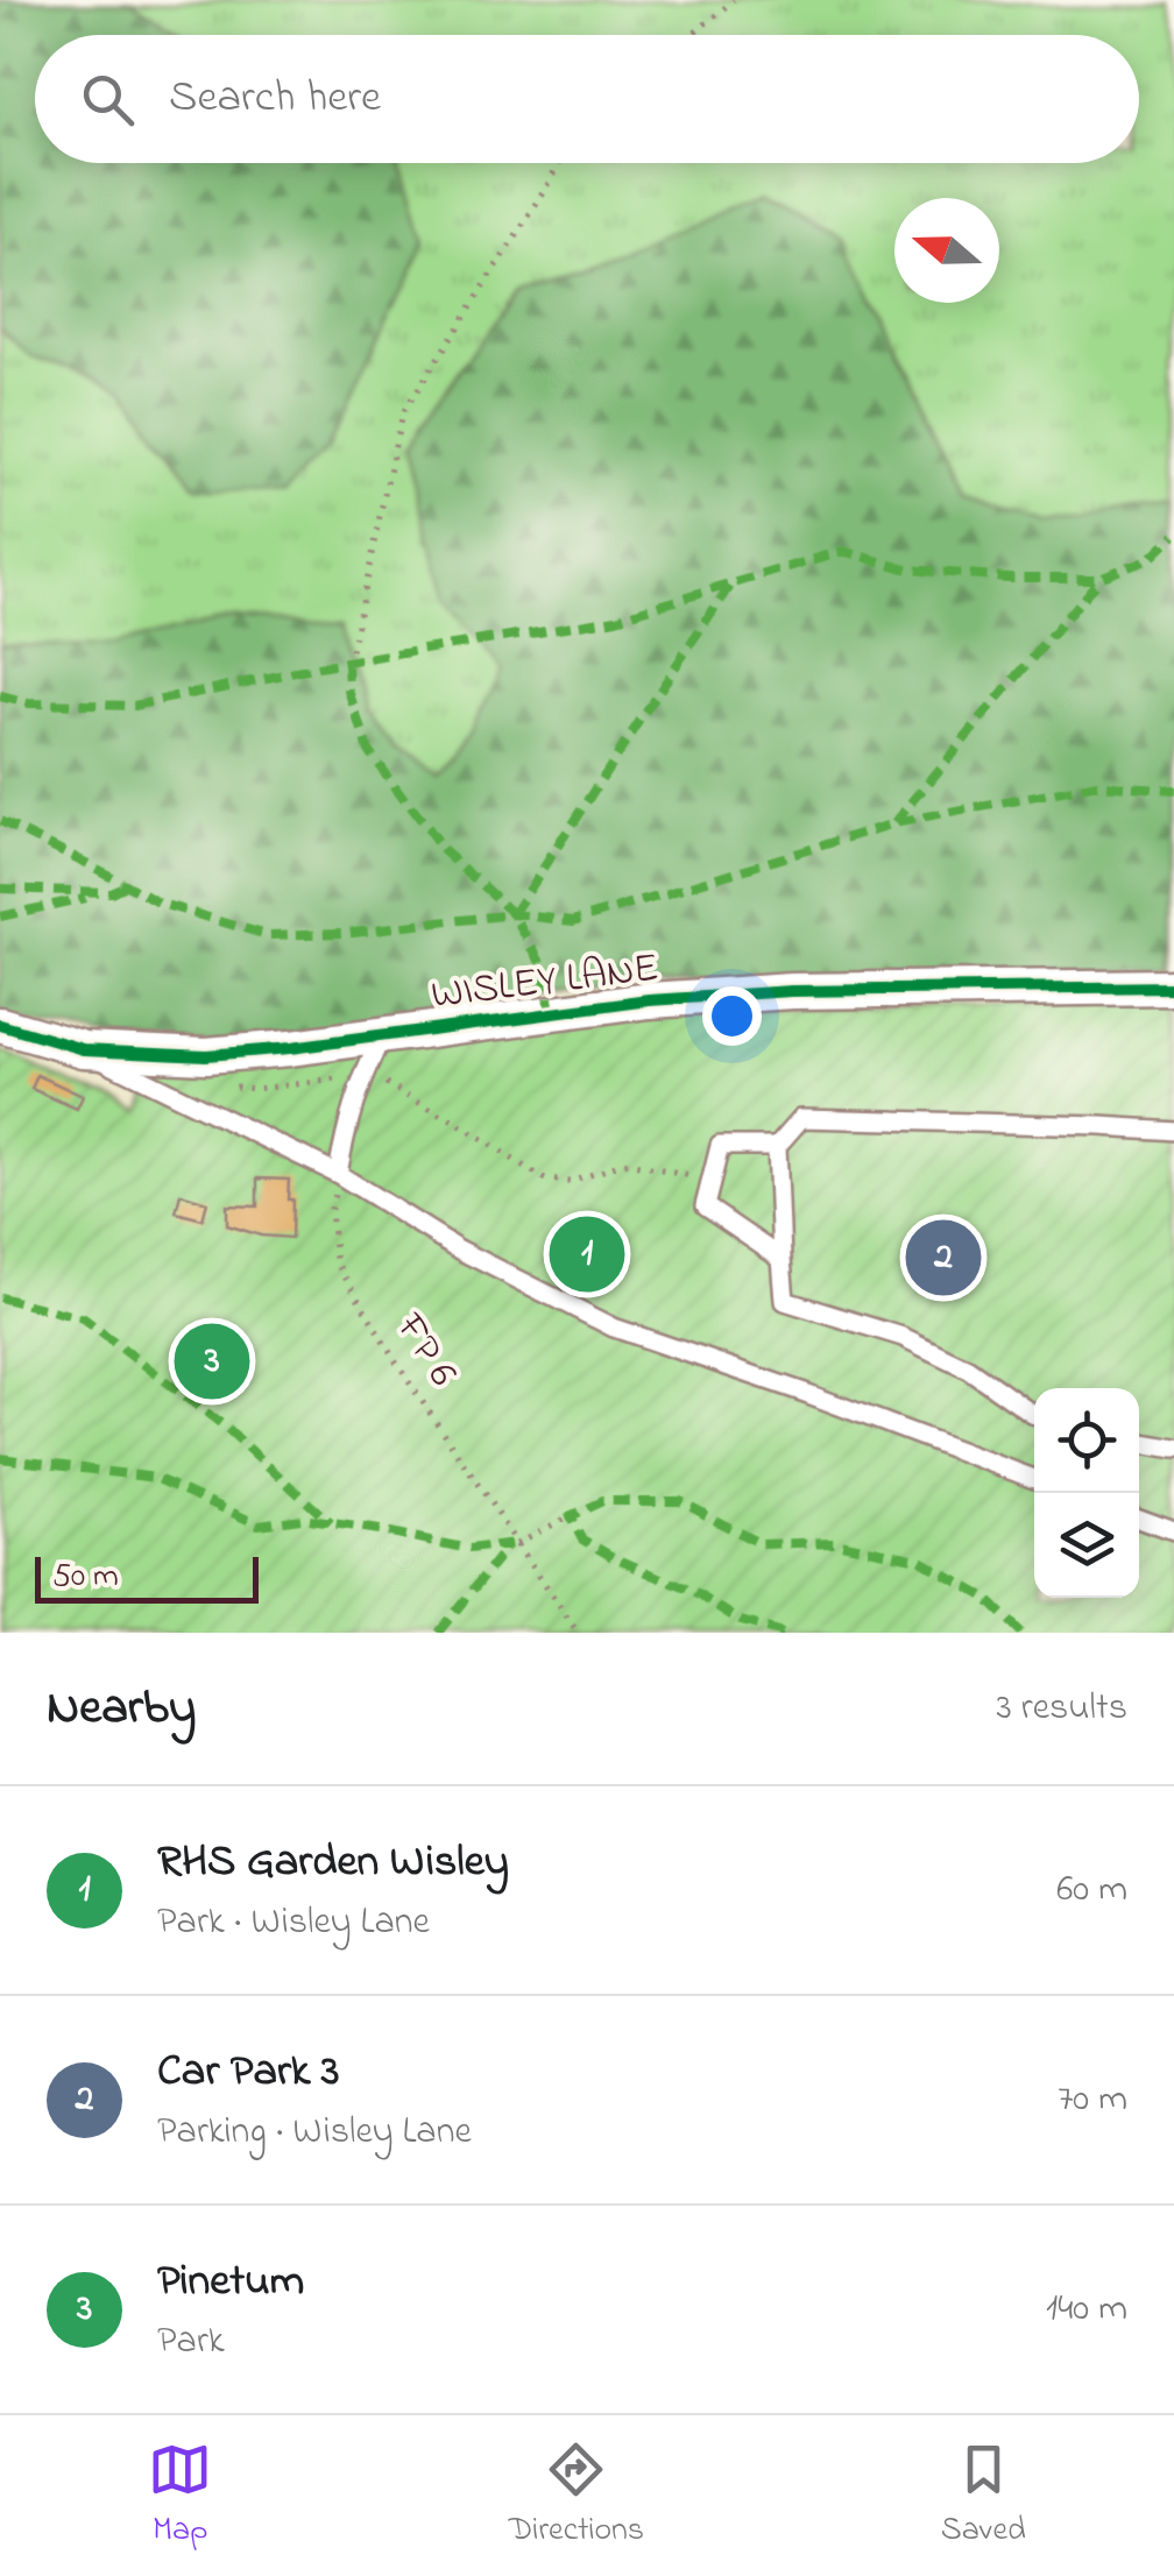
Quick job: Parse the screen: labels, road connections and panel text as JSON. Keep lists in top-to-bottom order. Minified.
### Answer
{"streets":{"street":["WISLEY LANE"],"path":["FP 6"]},"scale_bar":"50 m","north":"left","page":{"search":"Search here","pins":["1","2","3"],"scale":"50 m","heading":["Nearby","3 results"],"list":[{"mark":"1","name":"RHS Garden Wisley","note":"Park · Wisley Lane","value":"60 m"},{"mark":"2","name":"Car Park 3","note":"Parking · Wisley Lane","value":"70 m"},{"mark":"3","name":"Pinetum","note":"Park","value":"140 m"}],"nav":["Map","Directions","Saved"]}}
